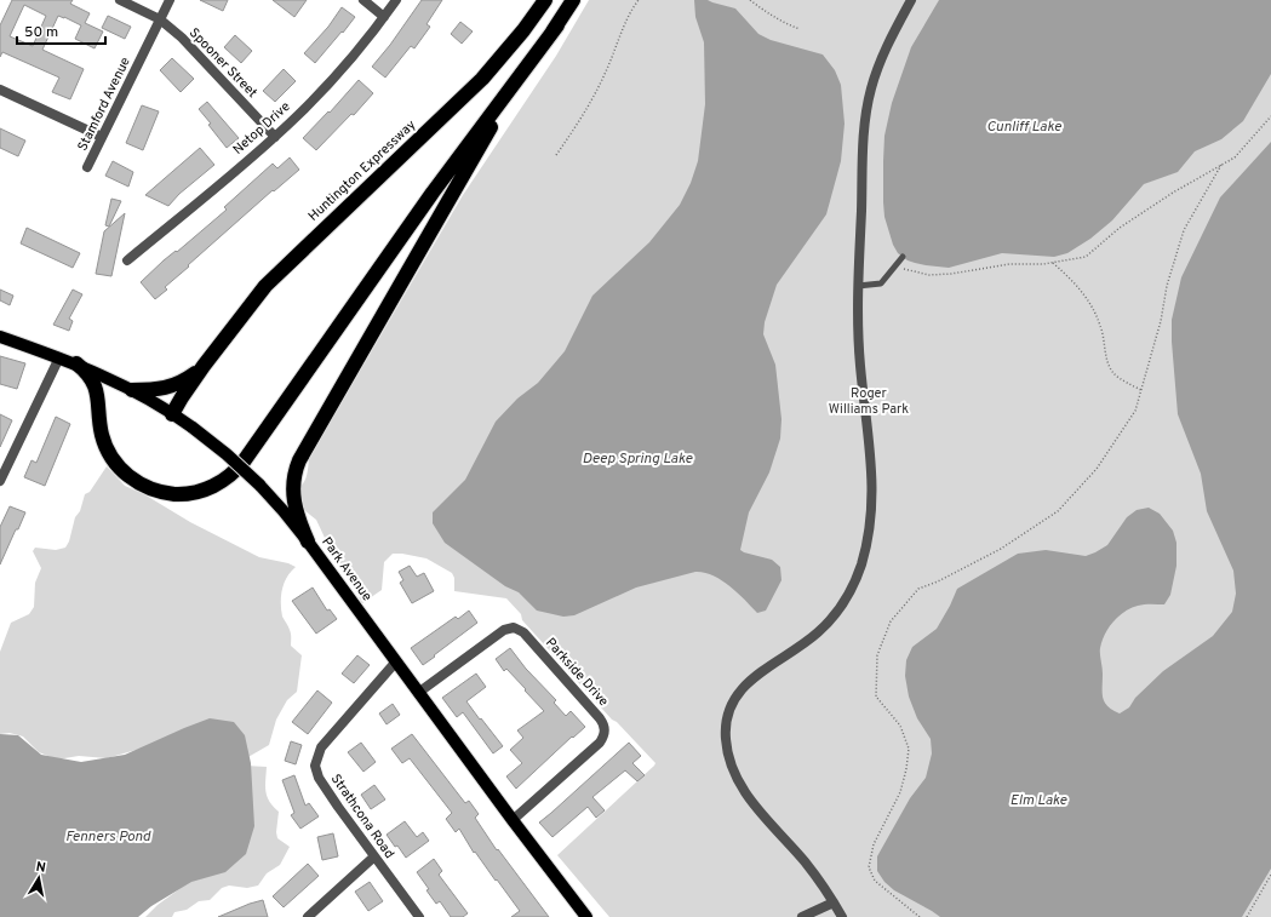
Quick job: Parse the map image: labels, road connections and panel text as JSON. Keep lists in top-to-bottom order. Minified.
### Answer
{"streets":{"highway":["Huntington Expressway"],"main road":["Park Avenue"],"street":["Spooner Street","Stamford Avenue","Netop Drive","Parkside Drive","Strathcona Road"]},"crossings":[["Spooner Street","Stamford Avenue"],["Spooner Street","Netop Drive"],["Park Avenue","Parkside Drive"],["Park Avenue","Strathcona Road"]],"water":["Cunliff Lake","Deep Spring Lake","Elm Lake","Fenners Pond"],"parks":["Roger Williams Park"],"scale_bar":"50 m","north":"top"}
